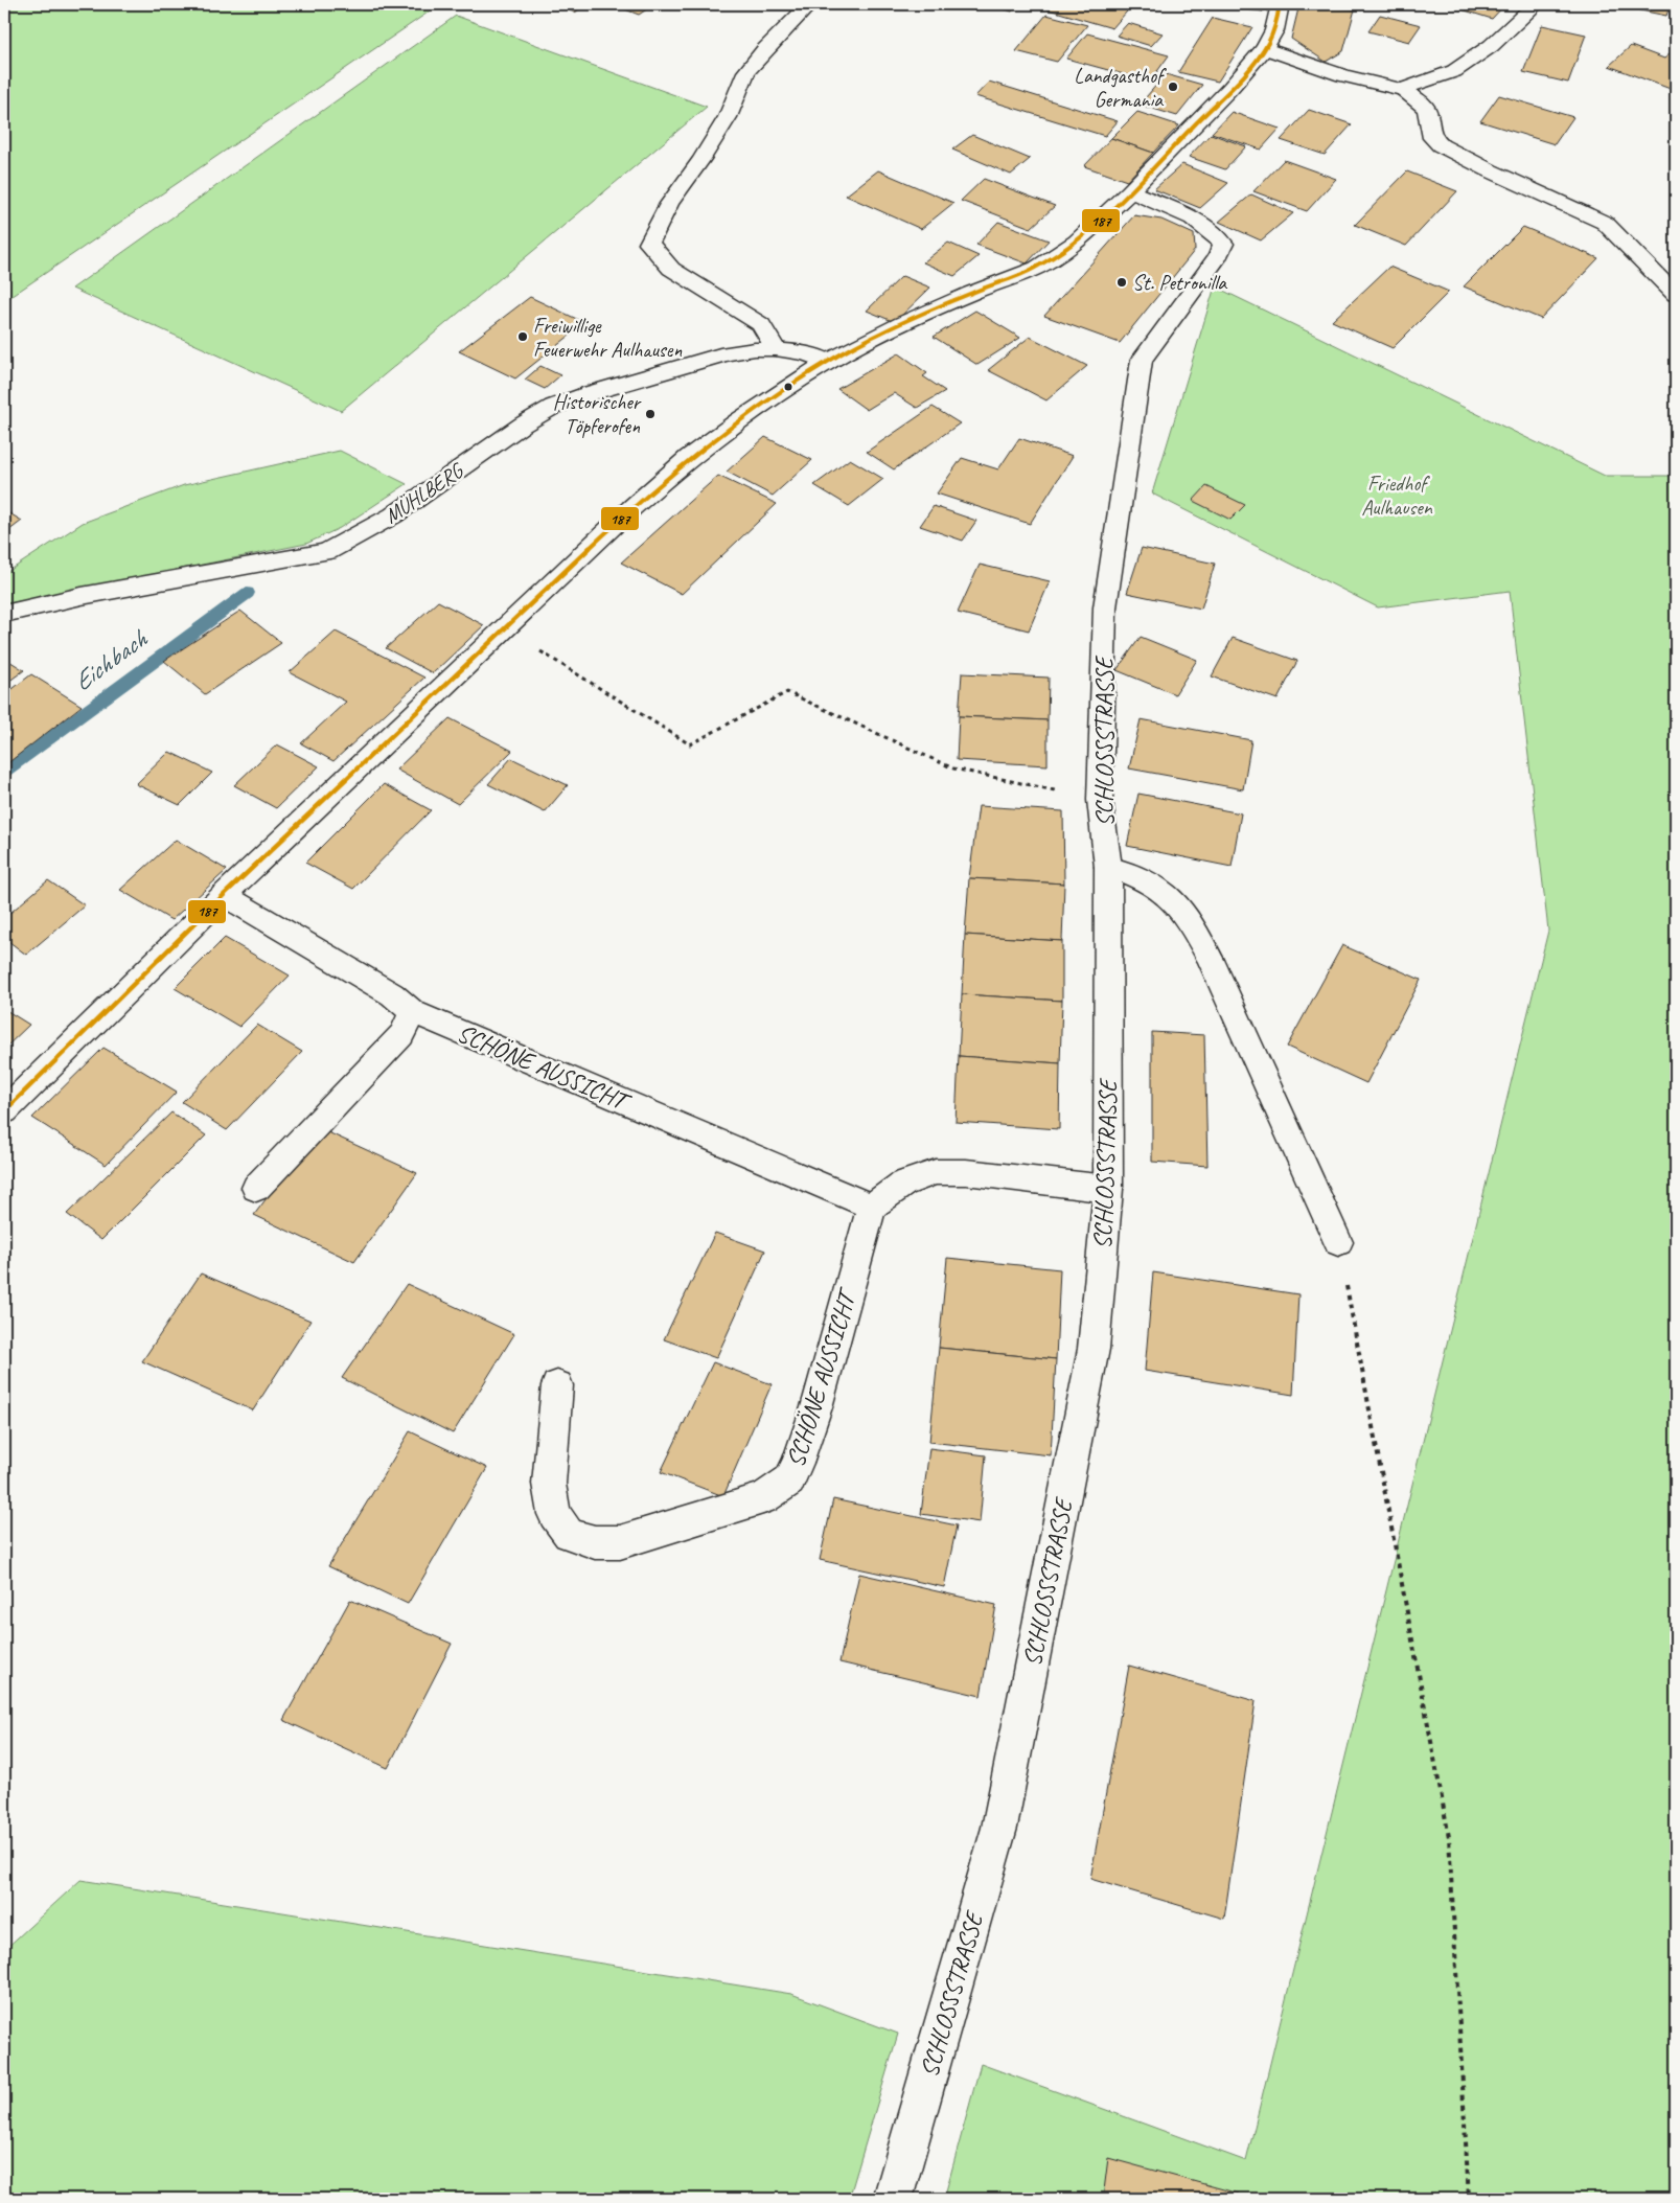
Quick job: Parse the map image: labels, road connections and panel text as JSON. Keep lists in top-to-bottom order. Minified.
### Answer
{"streets":{"street":["MÜHLBERG","SCHLOSSSTRASSE","SCHÖNE AUSSICHT"]},"water":["Eichbach"],"parks":["Friedhof Aulhausen"],"places":["Landgasthof Germania","St. Petronilla","Freiwillige Feuerwehr Aulhausen","Historischer Töpferofen"],"lines":["transit line 187"]}
